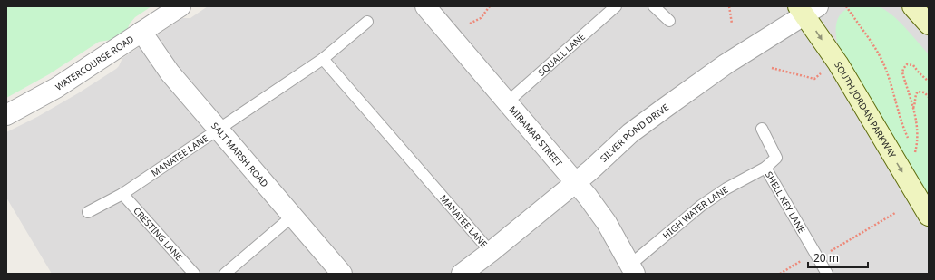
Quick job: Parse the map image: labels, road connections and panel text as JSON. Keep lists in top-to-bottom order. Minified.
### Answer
{"streets":{"street":["WATERCOURSE ROAD","SOUTH JORDAN PARKWAY","SILVER POND DRIVE","MIRAMAR STREET","SALT MARSH ROAD"],"lane":["SQUALL LANE","MANATEE LANE","SHELL KEY LANE","HIGH WATER LANE","CRESTING LANE"]},"crossings":[["SQUALL LANE","MIRAMAR STREET"],["WATERCOURSE ROAD","SALT MARSH ROAD"],["SOUTH JORDAN PARKWAY","SILVER POND DRIVE"],["SILVER POND DRIVE","MIRAMAR STREET"],["SILVER POND DRIVE","MANATEE LANE"],["MIRAMAR STREET","HIGH WATER LANE"],["SALT MARSH ROAD","MANATEE LANE"],["MANATEE LANE","CRESTING LANE"],["SHELL KEY LANE","HIGH WATER LANE"]],"one_way":["SOUTH JORDAN PARKWAY"],"scale_bar":"20 m"}
